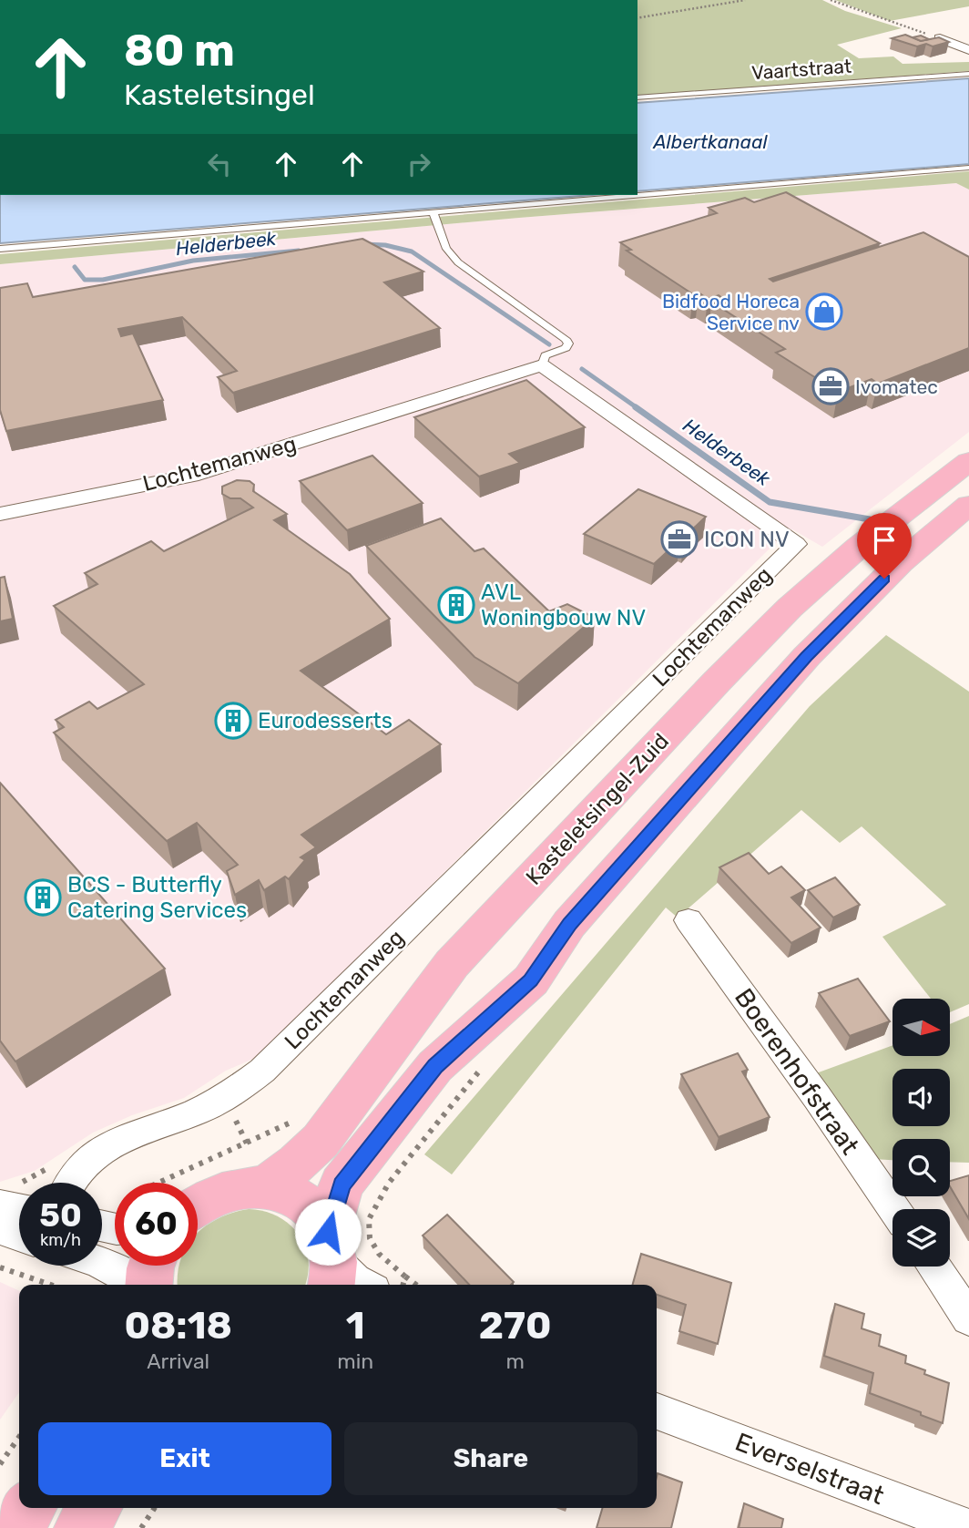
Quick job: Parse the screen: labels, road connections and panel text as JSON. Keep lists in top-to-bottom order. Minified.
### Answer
{"streets":{"main road":["Kasteletsingel-Zuid"],"street":["Lochtemanweg","Boerenhofstraat","Everselstraat"],"lane":["Vaartstraat"]},"water":["Albertkanaal","Helderbeek"],"places":{"shop":["Bidfood Horeca Service nv"],"office":["Ivomatec","ICON NV"],"building":["AVL Woningbouw NV","Eurodesserts","BCS - Butterfly Catering Services"]},"north":"right","page":{"turn":["80 m","Kasteletsingel"],"speed":"50 km/h","limit":"60","eta":["08:18","Arrival","1","min","270","m"],"buttons":["Exit","Share"]}}
